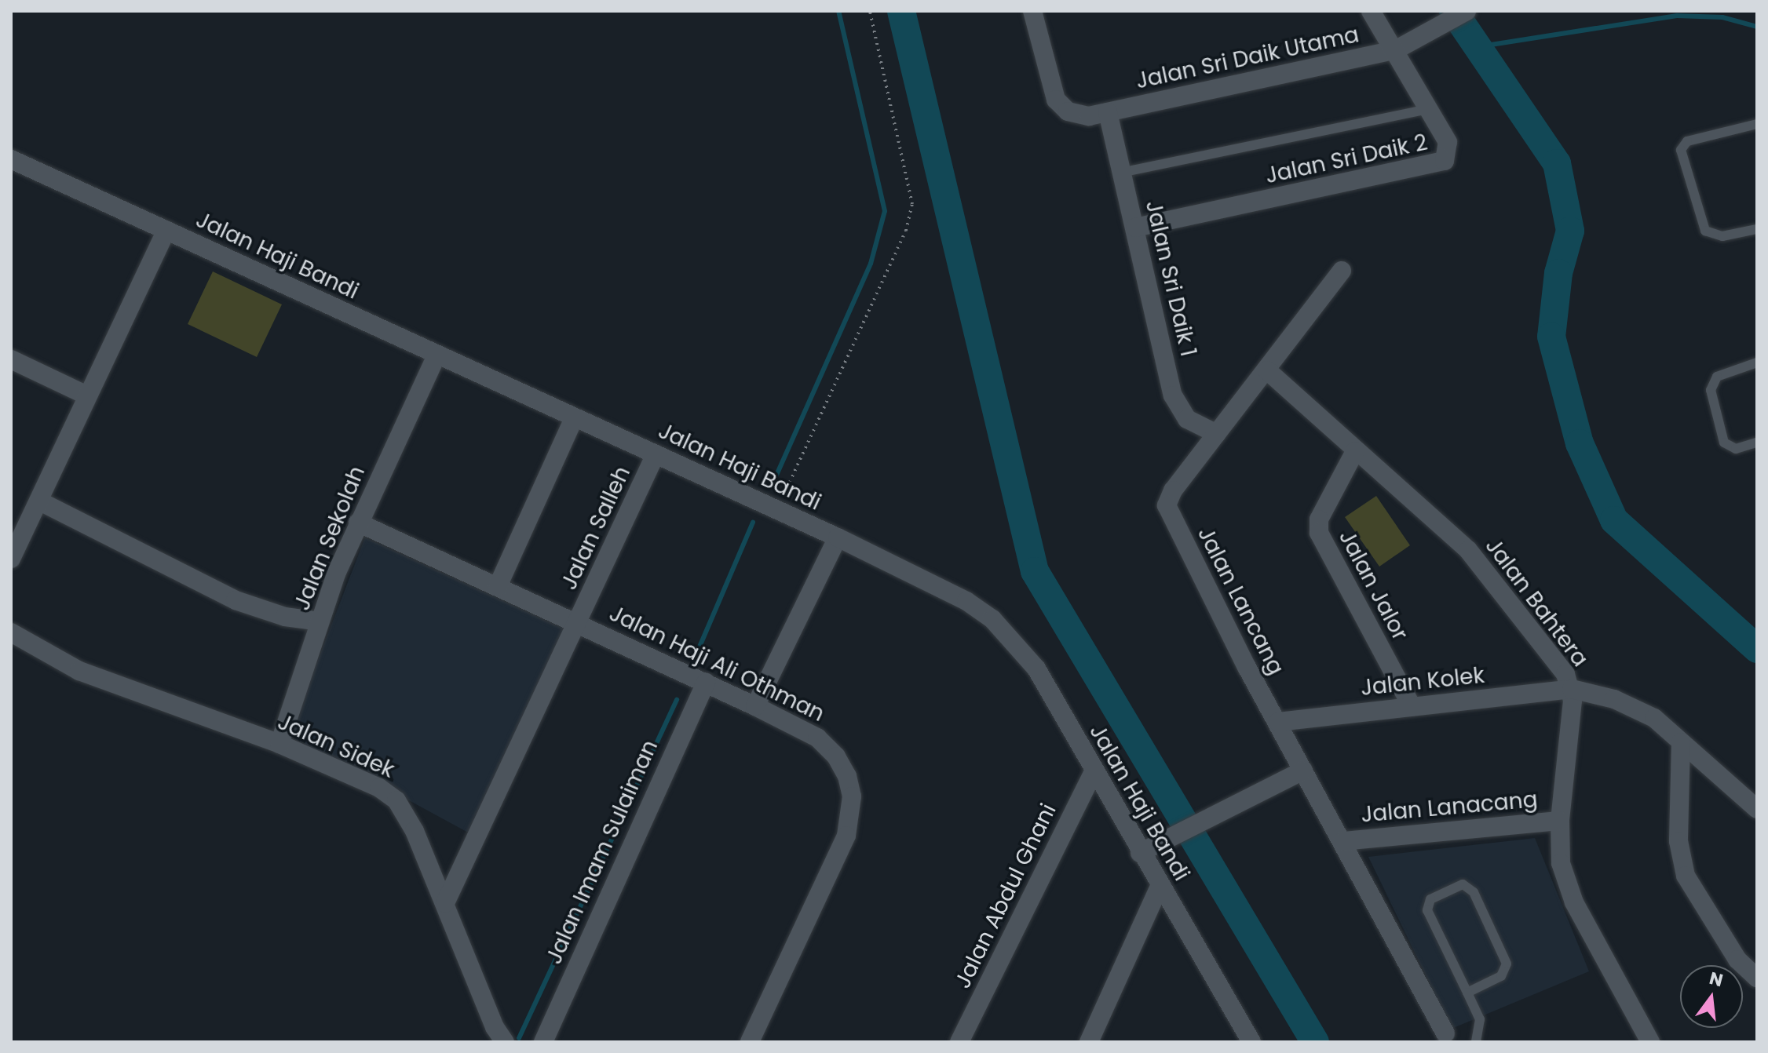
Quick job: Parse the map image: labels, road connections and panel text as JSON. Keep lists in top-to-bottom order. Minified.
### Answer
{"streets":{"street":["Jalan Sri Daik Utama","Jalan Sri Daik 2","Jalan Haji Bandi","Jalan Sri Daik 1","Jalan Salleh","Jalan Sekolah","Jalan Jalor","Jalan Lancang","Jalan Bahtera","Jalan Haji Ali Othman","Jalan Kolek","Jalan Sidek","Jalan Lanacang","Jalan Imam Sulaiman","Jalan Abdul Ghani"]},"crossings":[["Jalan Sri Daik Utama","Jalan Sri Daik 2"],["Jalan Sri Daik Utama","Jalan Sri Daik 1"],["Jalan Sri Daik 2","Jalan Sri Daik 1"],["Jalan Haji Bandi","Jalan Salleh"],["Jalan Haji Bandi","Jalan Sekolah"],["Jalan Haji Bandi","Jalan Abdul Ghani"],["Jalan Sri Daik 1","Jalan Lancang"],["Jalan Salleh","Jalan Haji Ali Othman"],["Jalan Salleh","Jalan Sidek"],["Jalan Sekolah","Jalan Haji Ali Othman"],["Jalan Sekolah","Jalan Sidek"],["Jalan Jalor","Jalan Bahtera"],["Jalan Jalor","Jalan Kolek"],["Jalan Lancang","Jalan Bahtera"],["Jalan Lancang","Jalan Kolek"],["Jalan Lancang","Jalan Lanacang"],["Jalan Bahtera","Jalan Kolek"],["Jalan Bahtera","Jalan Lanacang"],["Jalan Haji Ali Othman","Jalan Imam Sulaiman"]],"north":"top"}
